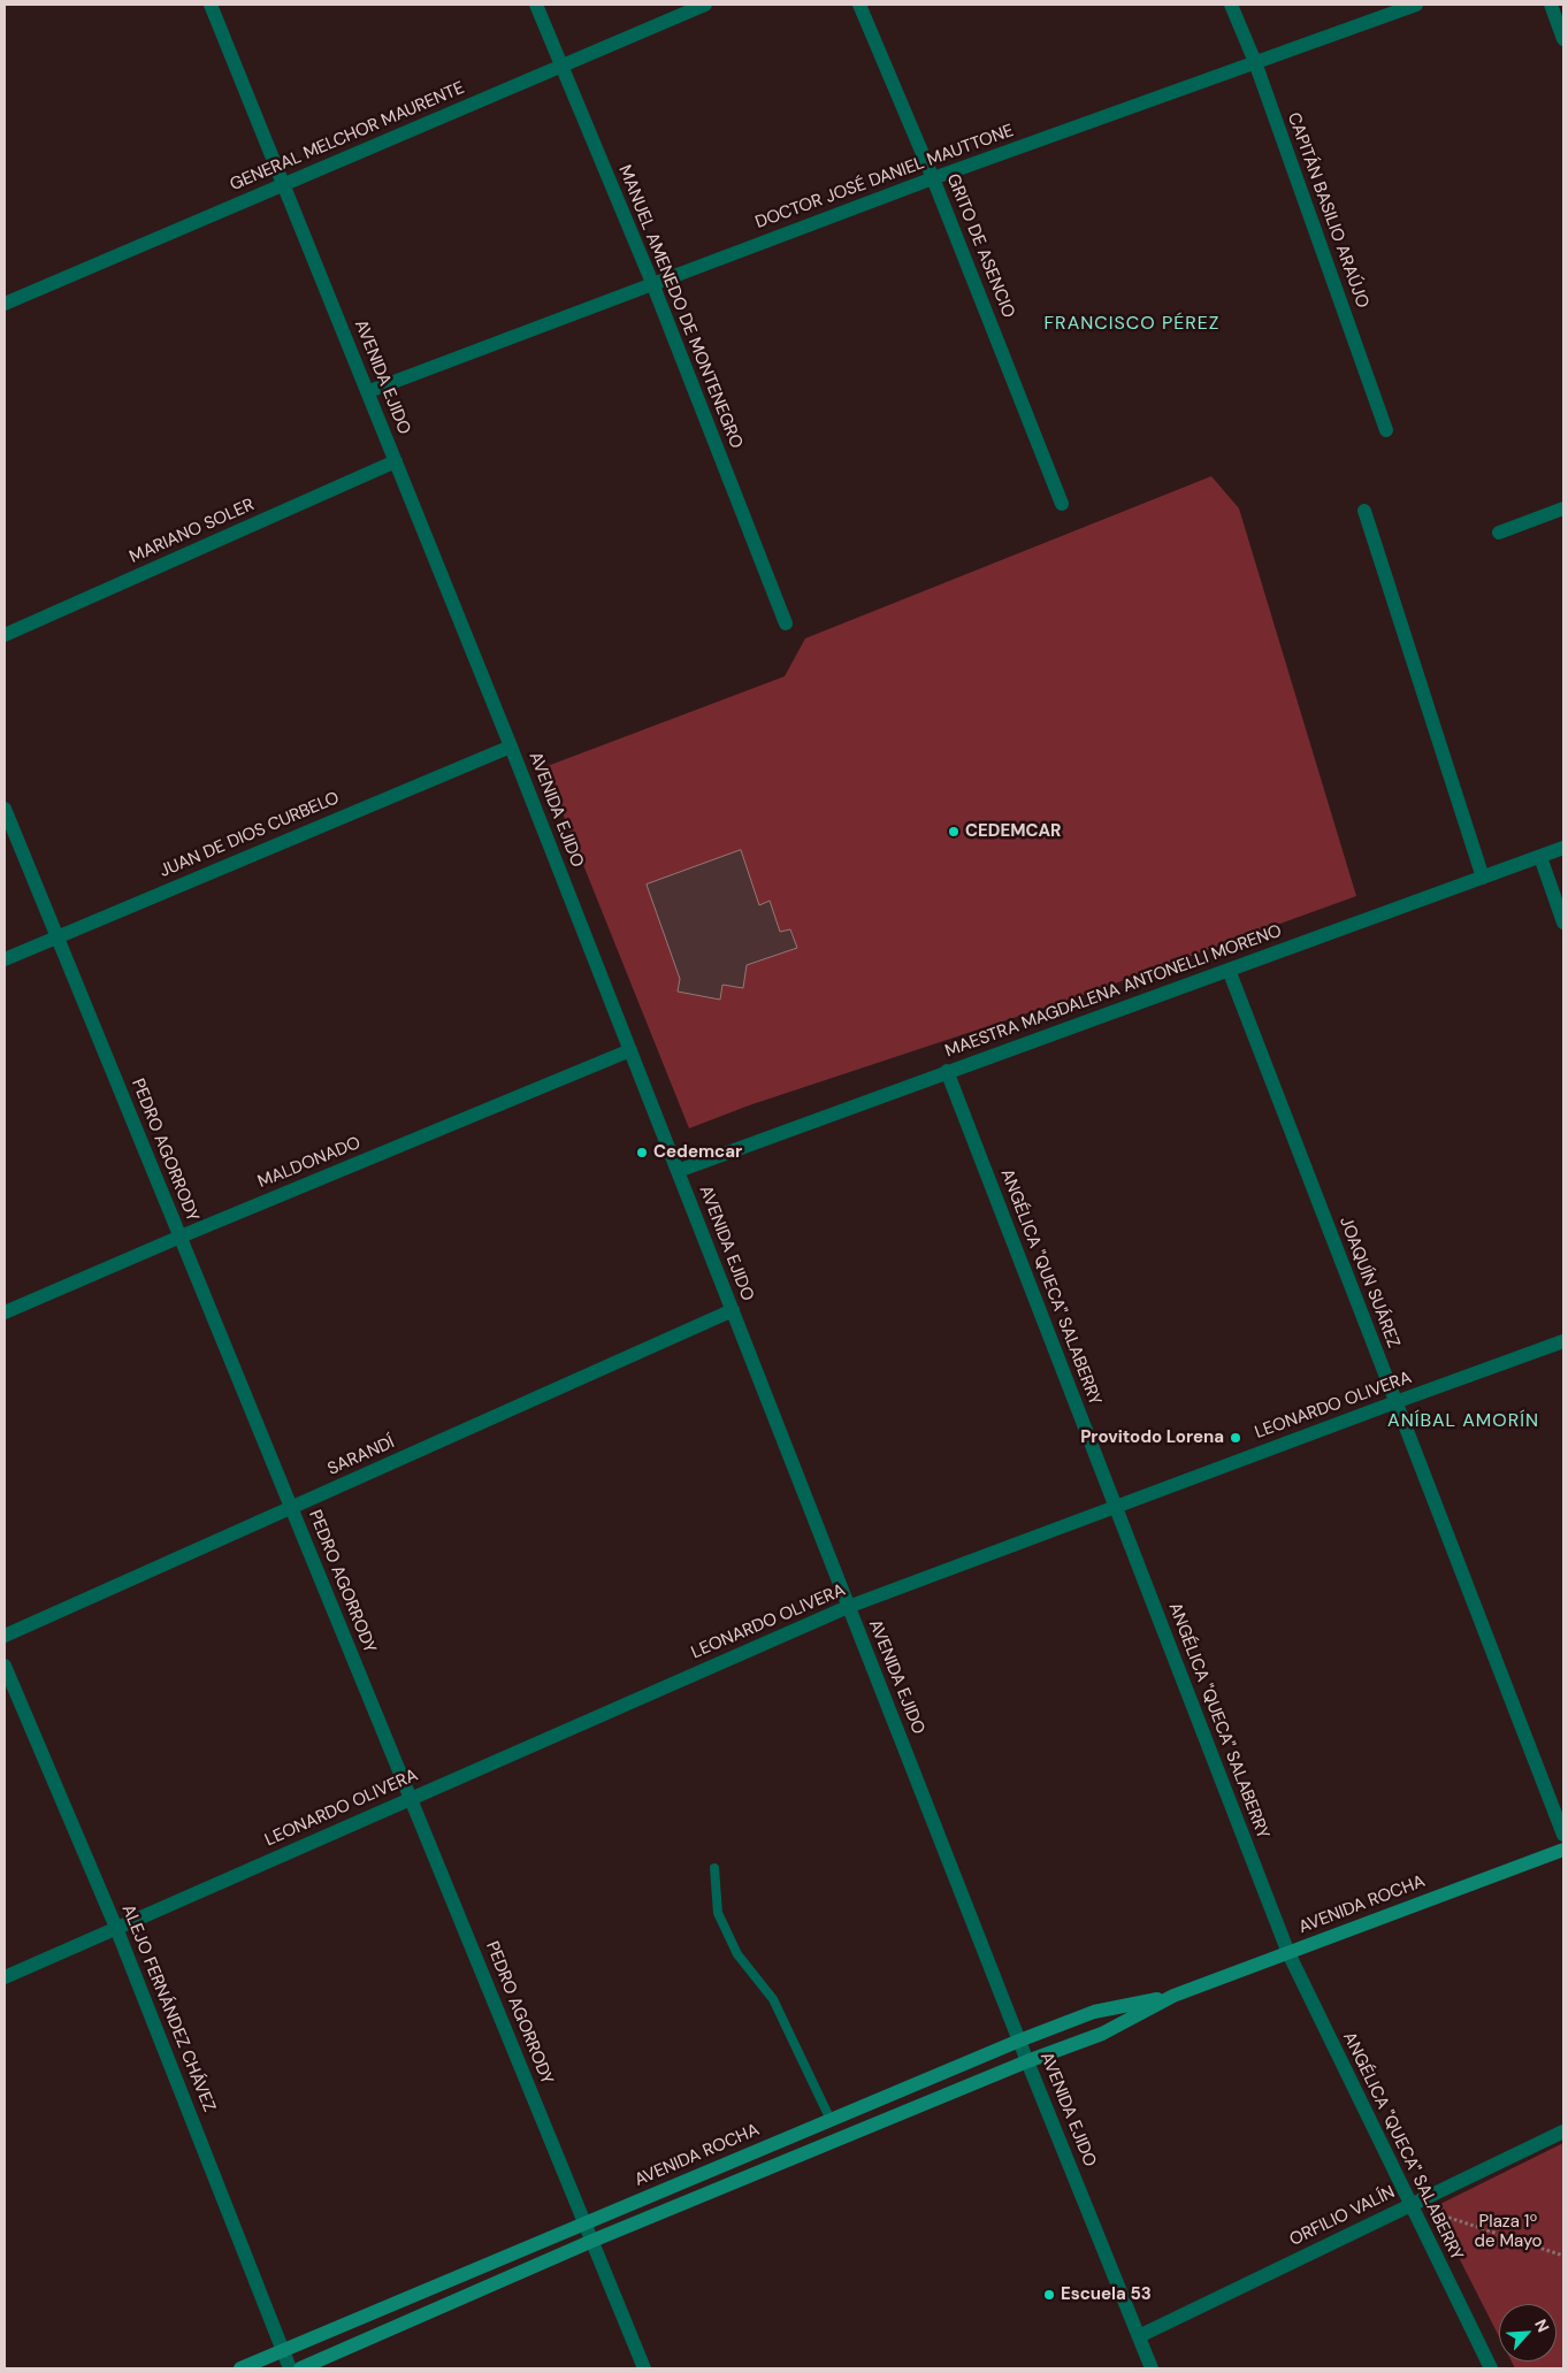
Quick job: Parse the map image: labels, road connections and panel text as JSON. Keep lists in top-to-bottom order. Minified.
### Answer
{"streets":{"street":["GENERAL MELCHOR MAURENTE","DOCTOR JOSÉ DANIEL MAUTTONE","CAPITÁN BASILIO ARAÚJO","GRITO DE ASENCIO","MANUEL AMENEDO DE MONTENEGRO","AVENIDA EJIDO","MARIANO SOLER","JUAN DE DIOS CURBELO","MAESTRA MAGDALENA ANTONELLI MORENO","PEDRO AGORRODY","MALDONADO","JOAQUÍN SUÁREZ","ANGÉLICA \"QUECA\" SALABERRY","LEONARDO OLIVERA","SARANDÍ","AVENIDA ROCHA","ALEJO FERNÁNDEZ CHÁVEZ","ORFILIO VALÍN"]},"crossings":[["GENERAL MELCHOR MAURENTE","MANUEL AMENEDO DE MONTENEGRO"],["GENERAL MELCHOR MAURENTE","AVENIDA EJIDO"],["DOCTOR JOSÉ DANIEL MAUTTONE","CAPITÁN BASILIO ARAÚJO"],["DOCTOR JOSÉ DANIEL MAUTTONE","GRITO DE ASENCIO"],["DOCTOR JOSÉ DANIEL MAUTTONE","MANUEL AMENEDO DE MONTENEGRO"],["DOCTOR JOSÉ DANIEL MAUTTONE","AVENIDA EJIDO"],["AVENIDA EJIDO","MARIANO SOLER"],["AVENIDA EJIDO","JUAN DE DIOS CURBELO"],["AVENIDA EJIDO","MAESTRA MAGDALENA ANTONELLI MORENO"],["AVENIDA EJIDO","MALDONADO"],["AVENIDA EJIDO","LEONARDO OLIVERA"],["AVENIDA EJIDO","SARANDÍ"],["AVENIDA EJIDO","AVENIDA ROCHA"],["AVENIDA EJIDO","ORFILIO VALÍN"],["JUAN DE DIOS CURBELO","PEDRO AGORRODY"],["MAESTRA MAGDALENA ANTONELLI MORENO","JOAQUÍN SUÁREZ"],["MAESTRA MAGDALENA ANTONELLI MORENO","ANGÉLICA \"QUECA\" SALABERRY"],["PEDRO AGORRODY","MALDONADO"],["PEDRO AGORRODY","LEONARDO OLIVERA"],["PEDRO AGORRODY","SARANDÍ"],["PEDRO AGORRODY","AVENIDA ROCHA"],["JOAQUÍN SUÁREZ","LEONARDO OLIVERA"],["ANGÉLICA \"QUECA\" SALABERRY","LEONARDO OLIVERA"],["ANGÉLICA \"QUECA\" SALABERRY","AVENIDA ROCHA"],["ANGÉLICA \"QUECA\" SALABERRY","ORFILIO VALÍN"],["LEONARDO OLIVERA","ALEJO FERNÁNDEZ CHÁVEZ"],["AVENIDA ROCHA","ALEJO FERNÁNDEZ CHÁVEZ"]],"districts":["FRANCISCO PÉREZ","ANÍBAL AMORÍN"],"parks":["Plaza 1º de Mayo"],"places":["CEDEMCAR","Cedemcar","Provitodo Lorena","Escuela 53"],"north":"top right"}
